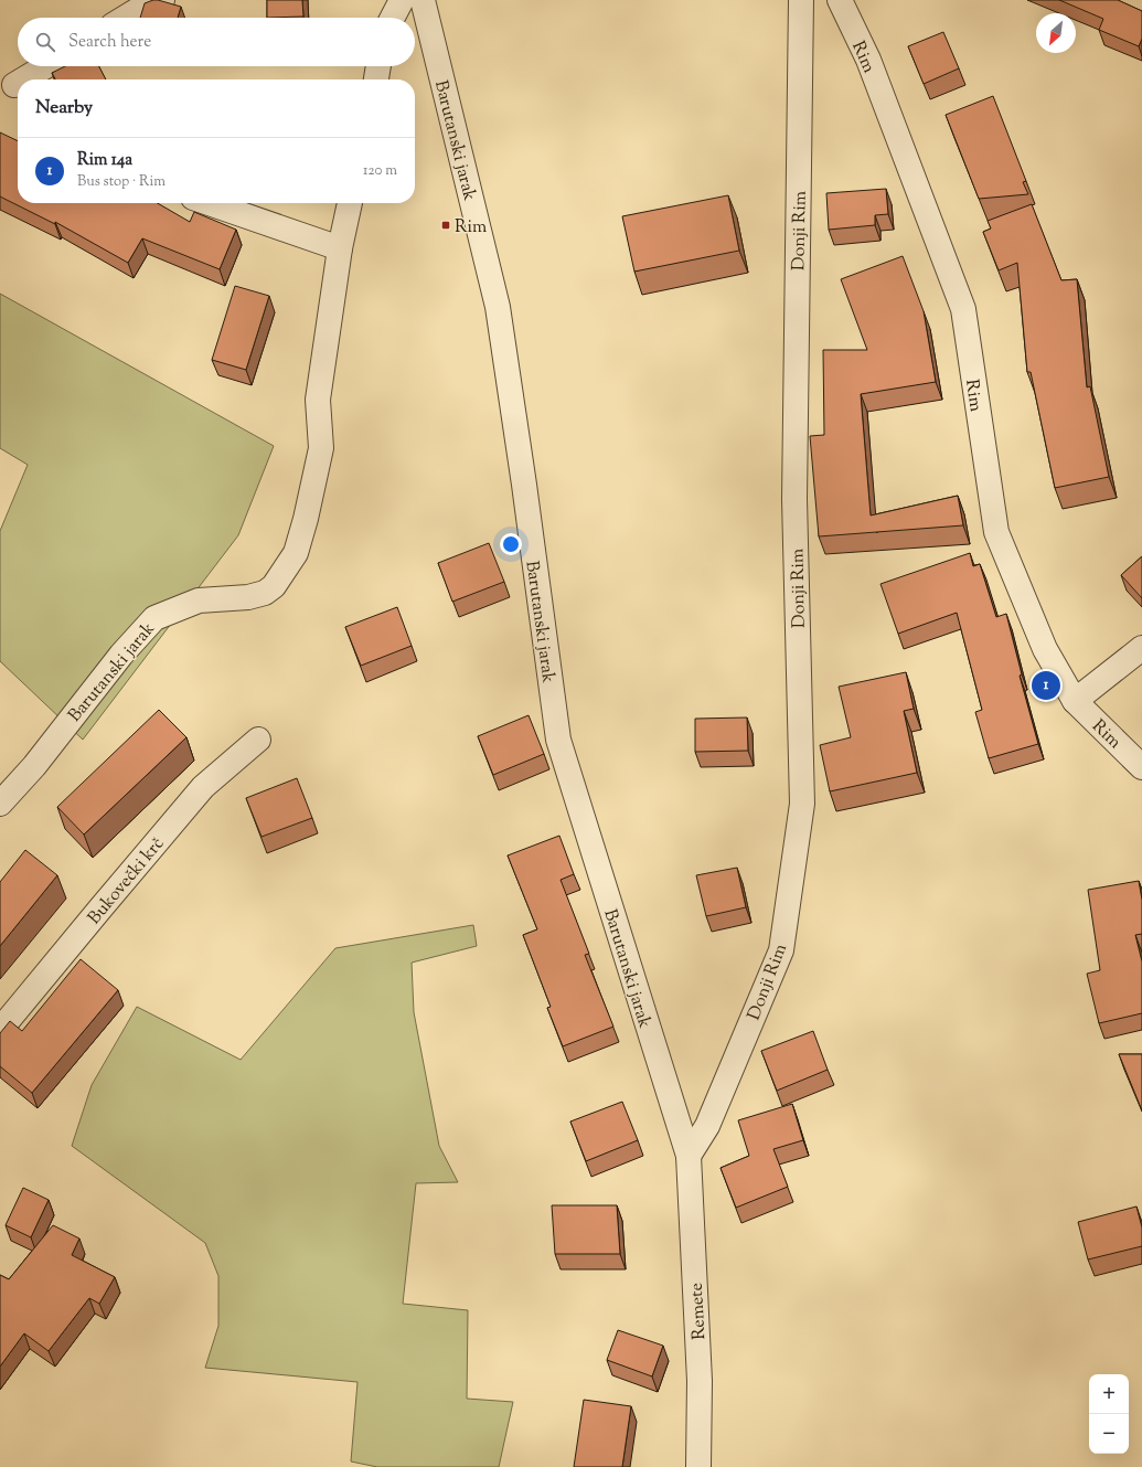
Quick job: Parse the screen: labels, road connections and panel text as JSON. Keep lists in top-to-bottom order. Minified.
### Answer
{"streets":{"street":["Rim","Barutanski jarak","Donji Rim","Bukovečki krč","Remete"]},"crossings":[["Barutanski jarak","Donji Rim"],["Barutanski jarak","Remete"],["Donji Rim","Remete"]],"places":{"transit":["Rim"]},"north":"bottom left","page":{"search":"Search here","heading":"Nearby","list":[{"mark":"1","name":"Rim 14a","note":"Bus stop · Rim","value":"120 m"}],"pins":"1","map_buttons":["+","−"]}}
